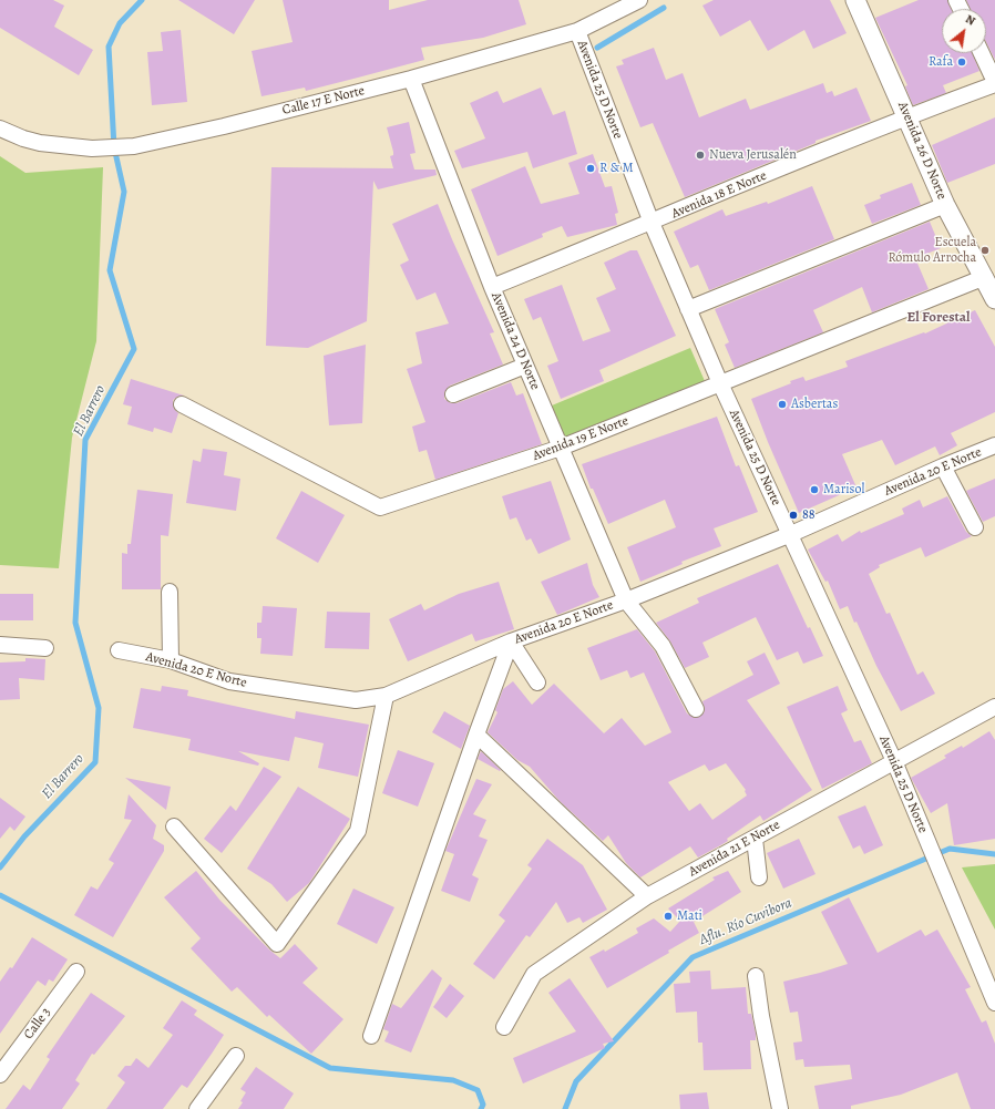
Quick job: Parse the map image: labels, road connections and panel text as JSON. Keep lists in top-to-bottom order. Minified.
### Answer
{"streets":{"street":["Avenida 25 D Norte","Calle 17 E Norte","Avenida 26 D Norte","Avenida 18 E Norte","Avenida 24 D Norte","Avenida 19 E Norte","Avenida 20 E Norte","Avenida 21 E Norte","Calle 3"]},"crossings":[["Avenida 25 D Norte","Calle 17 E Norte"],["Avenida 25 D Norte","Avenida 18 E Norte"],["Avenida 25 D Norte","Avenida 19 E Norte"],["Avenida 25 D Norte","Avenida 20 E Norte"],["Avenida 25 D Norte","Avenida 21 E Norte"],["Calle 17 E Norte","Avenida 24 D Norte"],["Avenida 26 D Norte","Avenida 18 E Norte"],["Avenida 26 D Norte","Avenida 19 E Norte"],["Avenida 18 E Norte","Avenida 24 D Norte"],["Avenida 24 D Norte","Avenida 19 E Norte"],["Avenida 24 D Norte","Avenida 20 E Norte"]],"districts":["El Forestal"],"water":["El Barrero","Aflu. Río Cuvibora"],"places":["Rafa","Nueva Jerusalén","R & M","Escuela Rómulo Arrocha","Asbertas","Marisol","88","Mati"],"north":"top right"}
